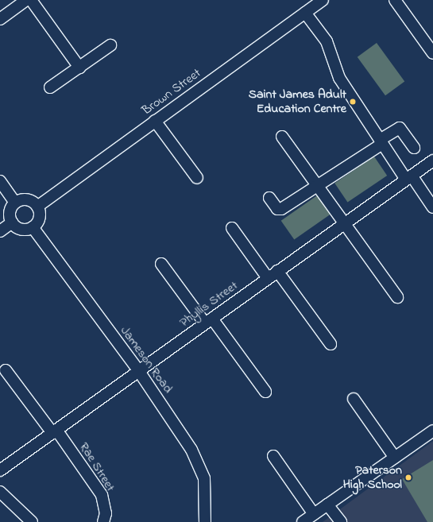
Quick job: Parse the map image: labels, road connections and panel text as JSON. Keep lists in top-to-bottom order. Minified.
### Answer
{"streets":{"street":["Brown Street","Phyllis Street","Jameson Road","Rae Street"]},"crossings":[["Brown Street","Jameson Road"],["Phyllis Street","Jameson Road"],["Phyllis Street","Rae Street"]],"places":["Saint James Adult Education Centre","Paterson High School"]}
